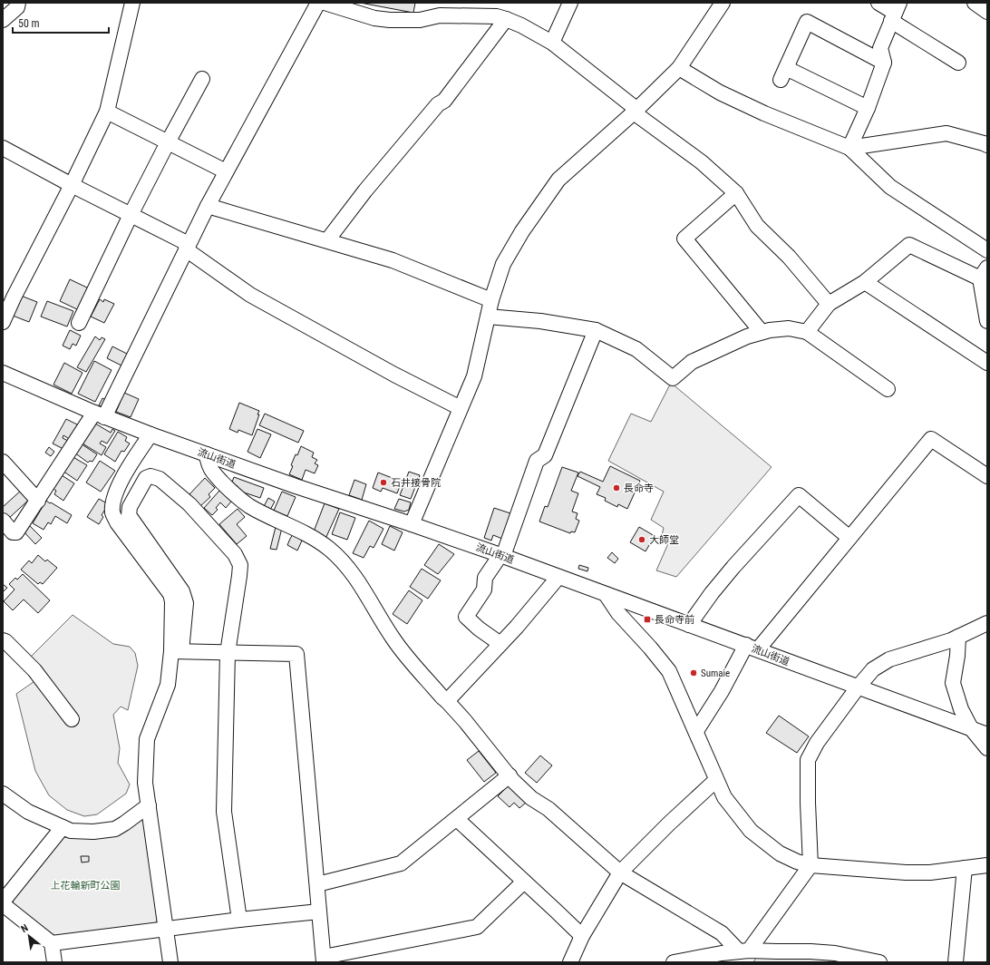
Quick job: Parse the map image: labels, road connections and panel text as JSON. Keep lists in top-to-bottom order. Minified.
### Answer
{"streets":{"street":["流山街道"]},"parks":["上花輪新町公園"],"places":{"other":["石井接骨院","長命寺","大師堂","Sumaie"],"transit":["長命寺前"]},"scale_bar":"50 m","north":"top left"}
